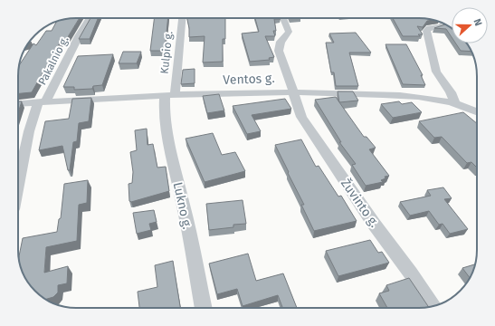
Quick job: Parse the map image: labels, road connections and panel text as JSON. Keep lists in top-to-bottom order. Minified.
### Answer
{"streets":{"street":["Kulpio g.","Pakalnio g.","Ventos g.","Žuvinto g.","Lukno g."]},"crossings":[["Kulpio g.","Ventos g."],["Kulpio g.","Lukno g."],["Pakalnio g.","Ventos g."],["Ventos g.","Žuvinto g."],["Ventos g.","Lukno g."]],"north":"right"}
